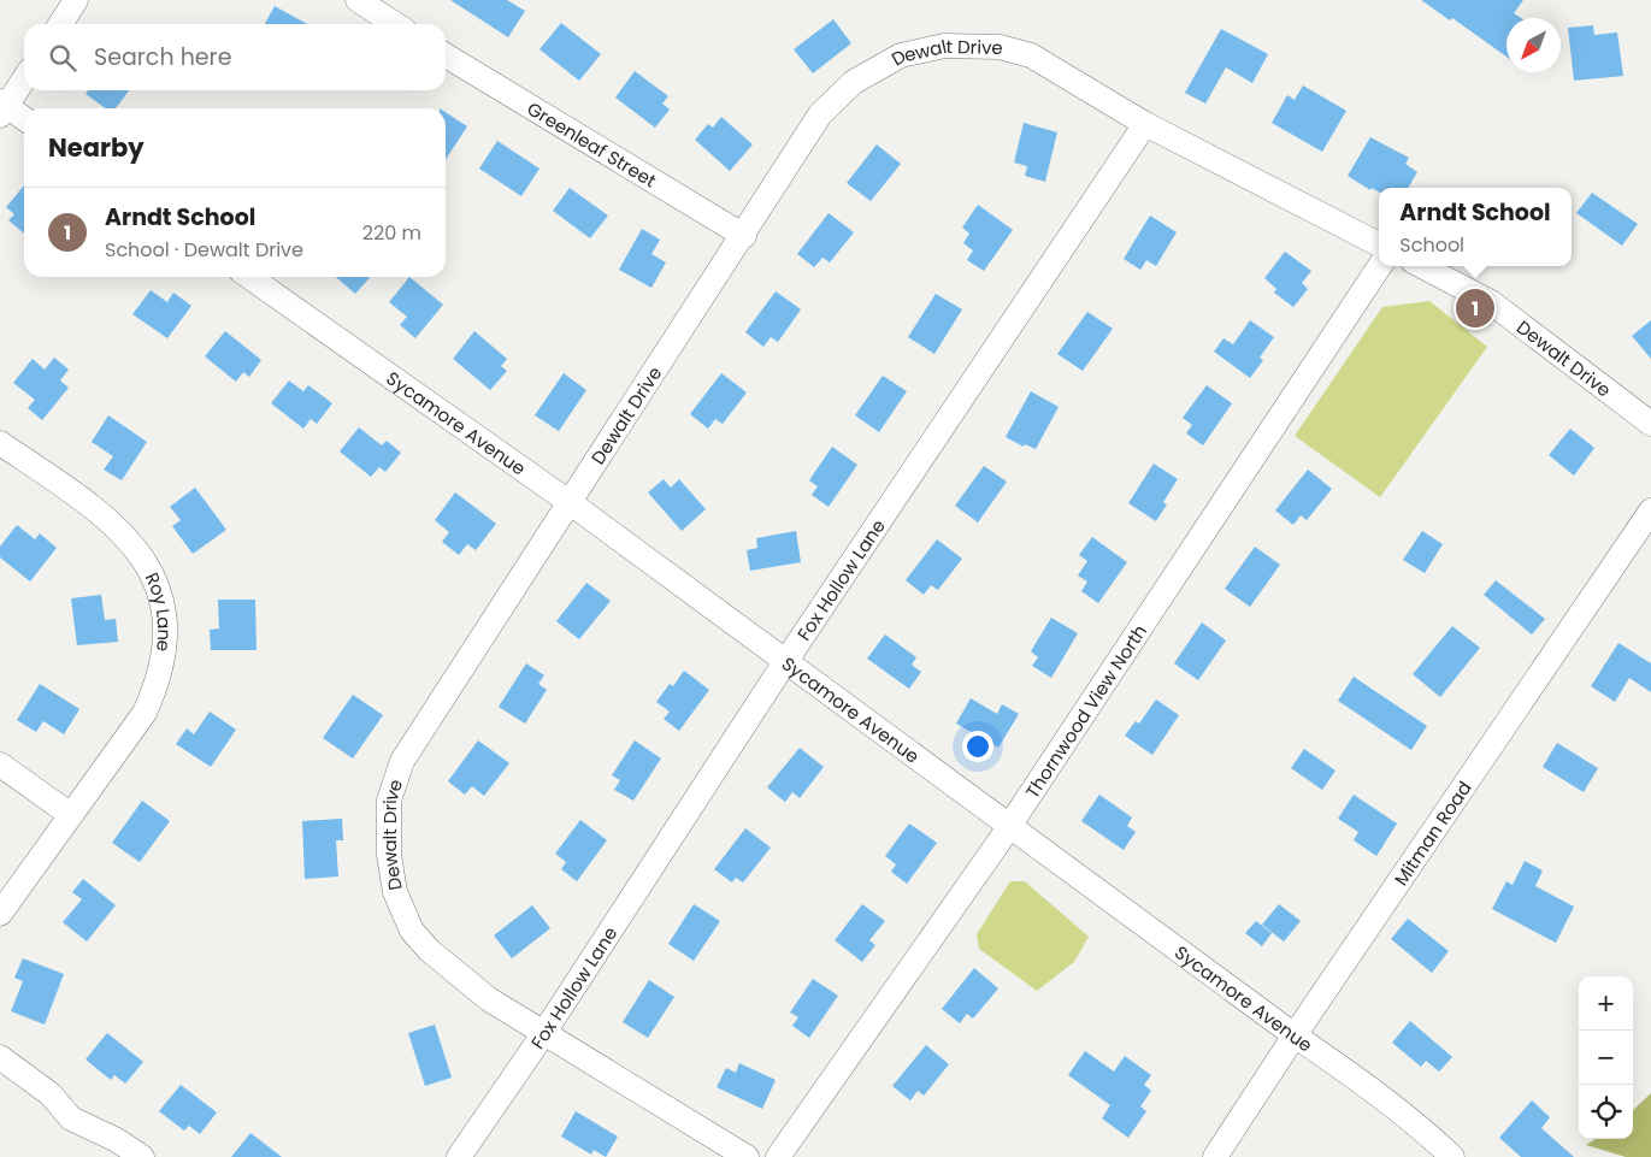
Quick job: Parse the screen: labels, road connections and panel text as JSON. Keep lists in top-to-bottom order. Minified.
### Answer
{"streets":{"street":["Dewalt Drive","Greenleaf Street","Sycamore Avenue","Fox Hollow Lane","Roy Lane","Thornwood View North","Mitman Road"]},"crossings":[["Dewalt Drive","Greenleaf Street"],["Dewalt Drive","Sycamore Avenue"],["Dewalt Drive","Fox Hollow Lane"],["Sycamore Avenue","Fox Hollow Lane"],["Sycamore Avenue","Thornwood View North"],["Sycamore Avenue","Mitman Road"]],"north":"bottom left","page":{"search":"Search here","heading":"Nearby","list":[{"mark":"1","name":"Arndt School","note":"School · Dewalt Drive","value":"220 m"}],"popup":["Arndt School","School"],"pins":"1","map_buttons":["+","−"]}}
